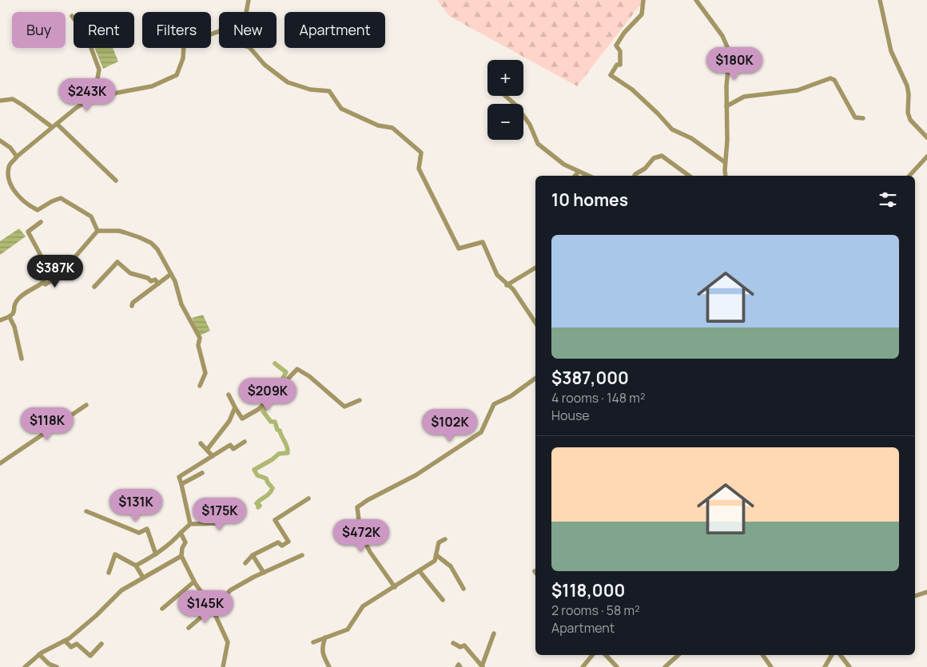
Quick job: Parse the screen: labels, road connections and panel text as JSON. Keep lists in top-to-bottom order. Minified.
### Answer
{"page":{"chip":["Buy","Rent","Filters","New","Apartment"],"price":["$180K","$243K","$387K","$209K","$118K","$102K","$131K","$175K","$472K","$145K"],"map_buttons":["+","−"],"heading":"10 homes","list":[{"name":"$387,000","note":"4 rooms · 148 m² · House"},{"name":"$118,000","note":"2 rooms · 58 m² · Apartment"}]}}
